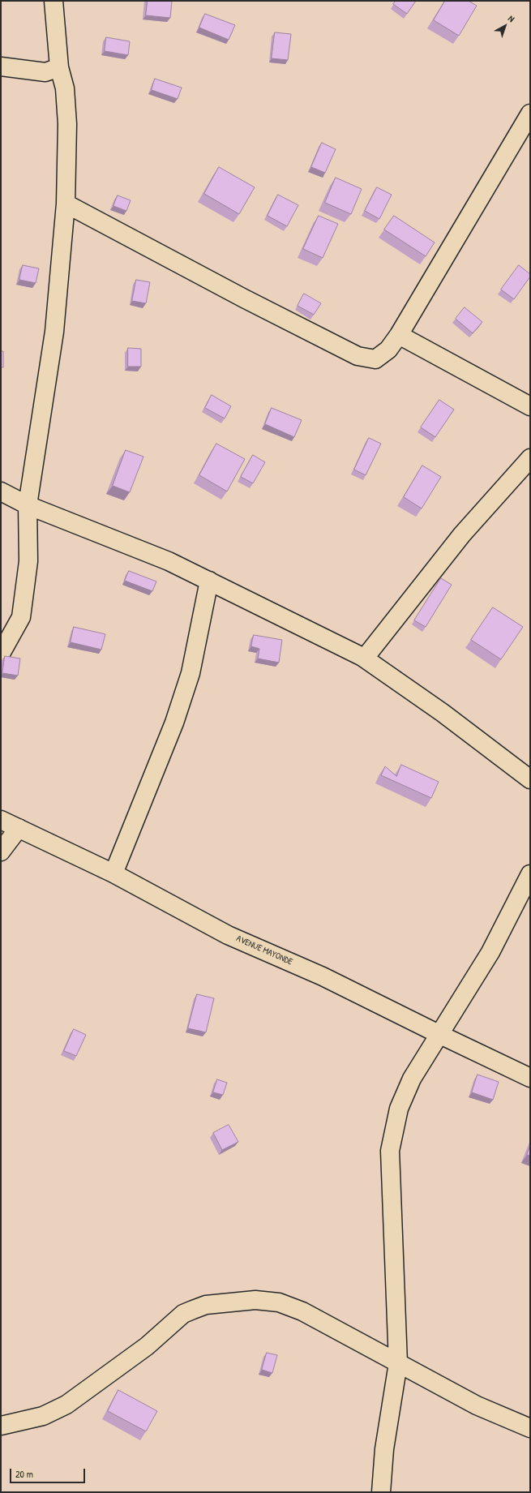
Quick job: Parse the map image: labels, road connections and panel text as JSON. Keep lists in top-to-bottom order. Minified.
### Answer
{"streets":{"street":["AVENUE MAYONDE"]},"scale_bar":"20 m","north":"top right"}
